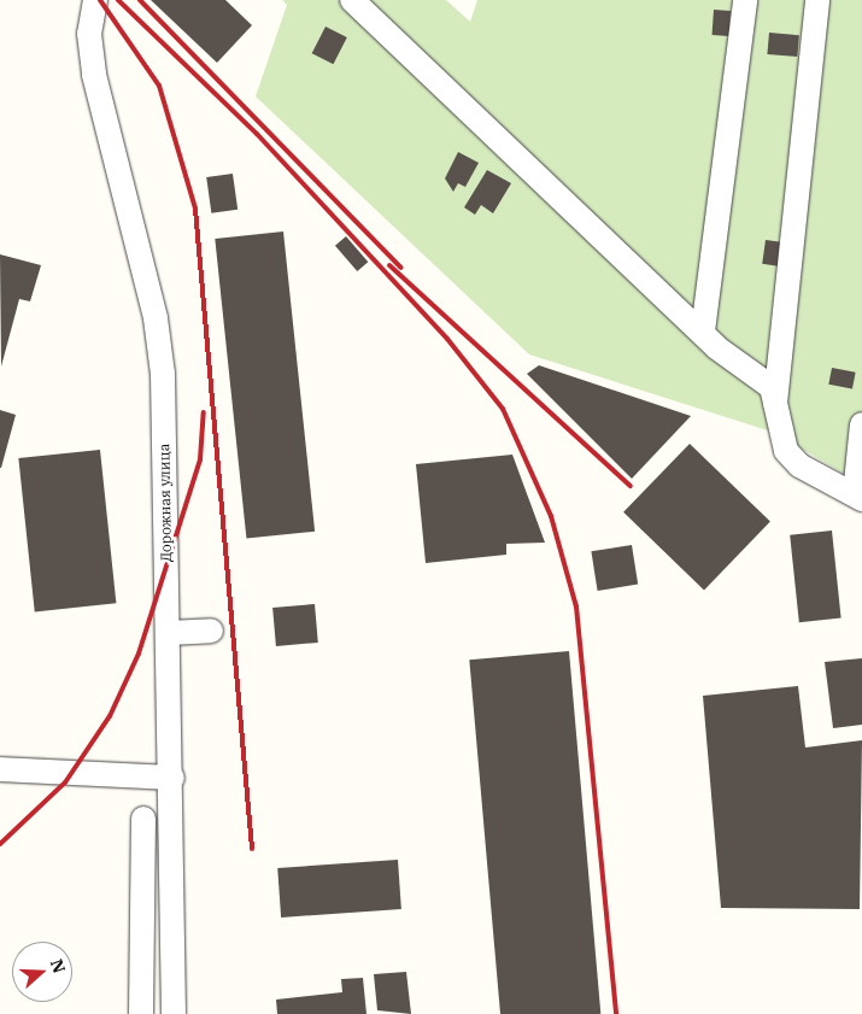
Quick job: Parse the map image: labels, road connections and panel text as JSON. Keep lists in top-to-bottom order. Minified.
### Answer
{"streets":{"street":["Дорожная улица"]},"north":"right"}
